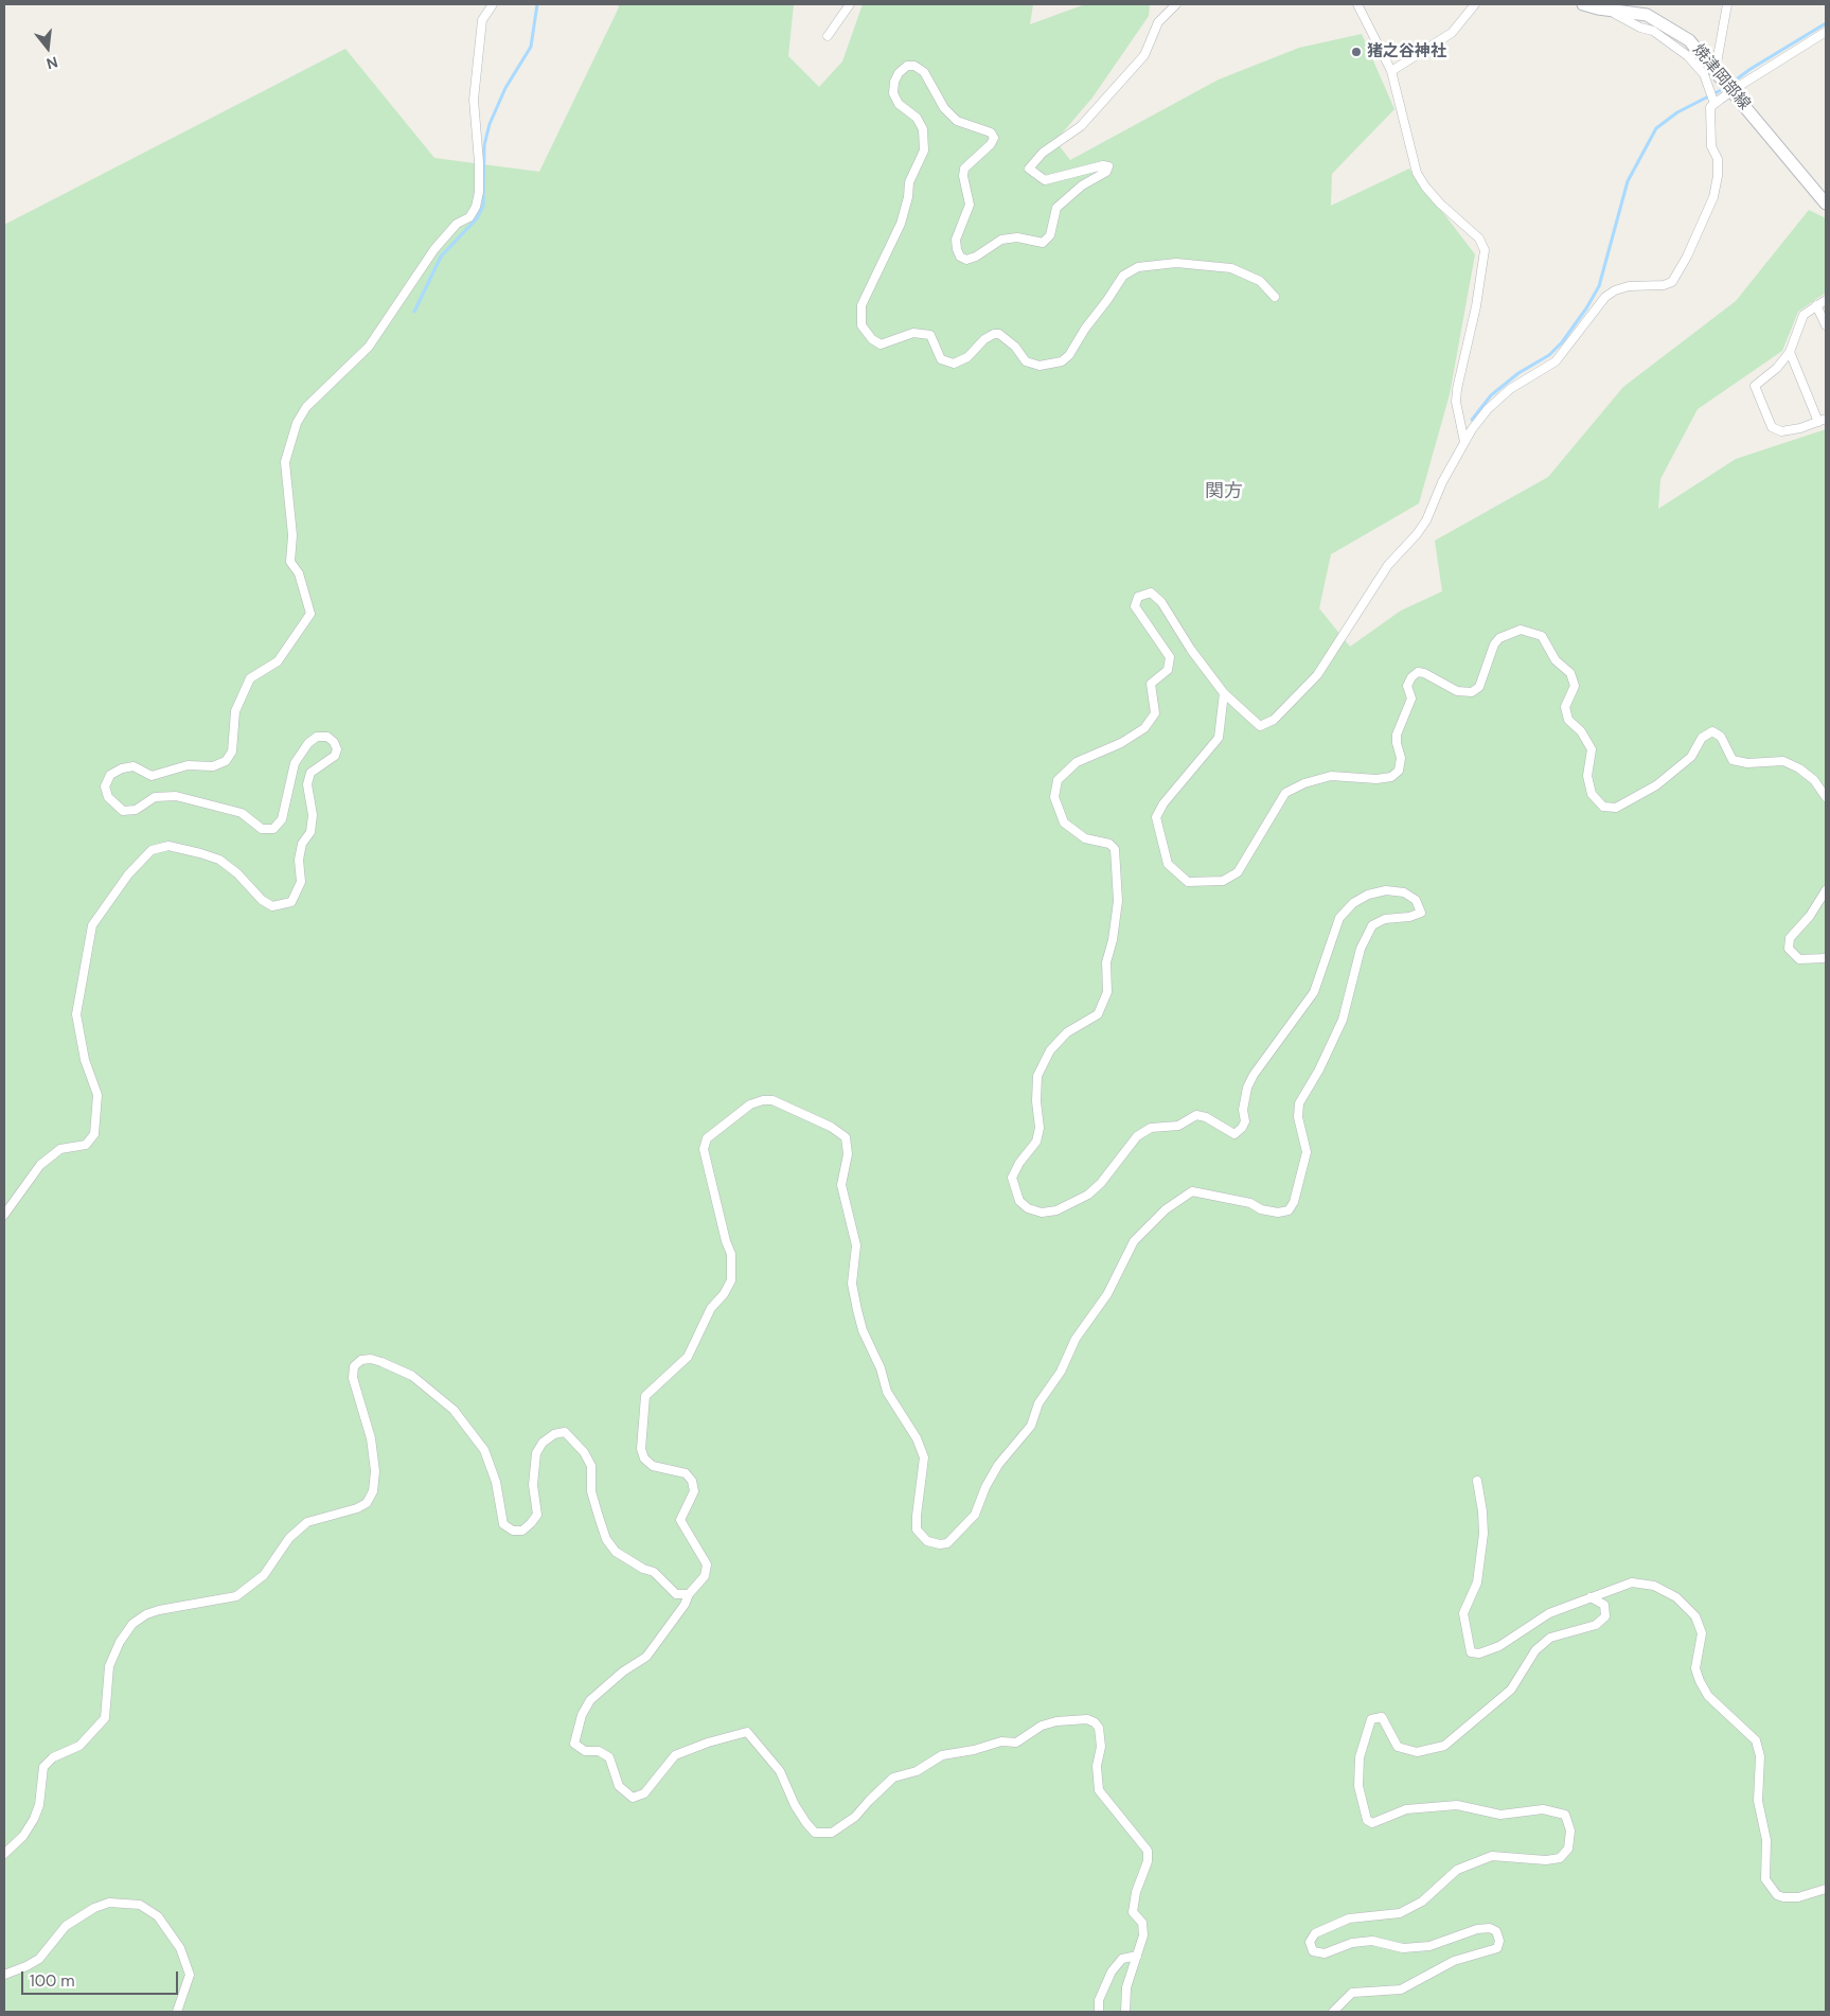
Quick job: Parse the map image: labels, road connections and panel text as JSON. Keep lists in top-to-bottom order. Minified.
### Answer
{"streets":{"main road":["焼津岡部線"]},"districts":["関方"],"places":["猪之谷神社"],"scale_bar":"100 m","north":"bottom"}
